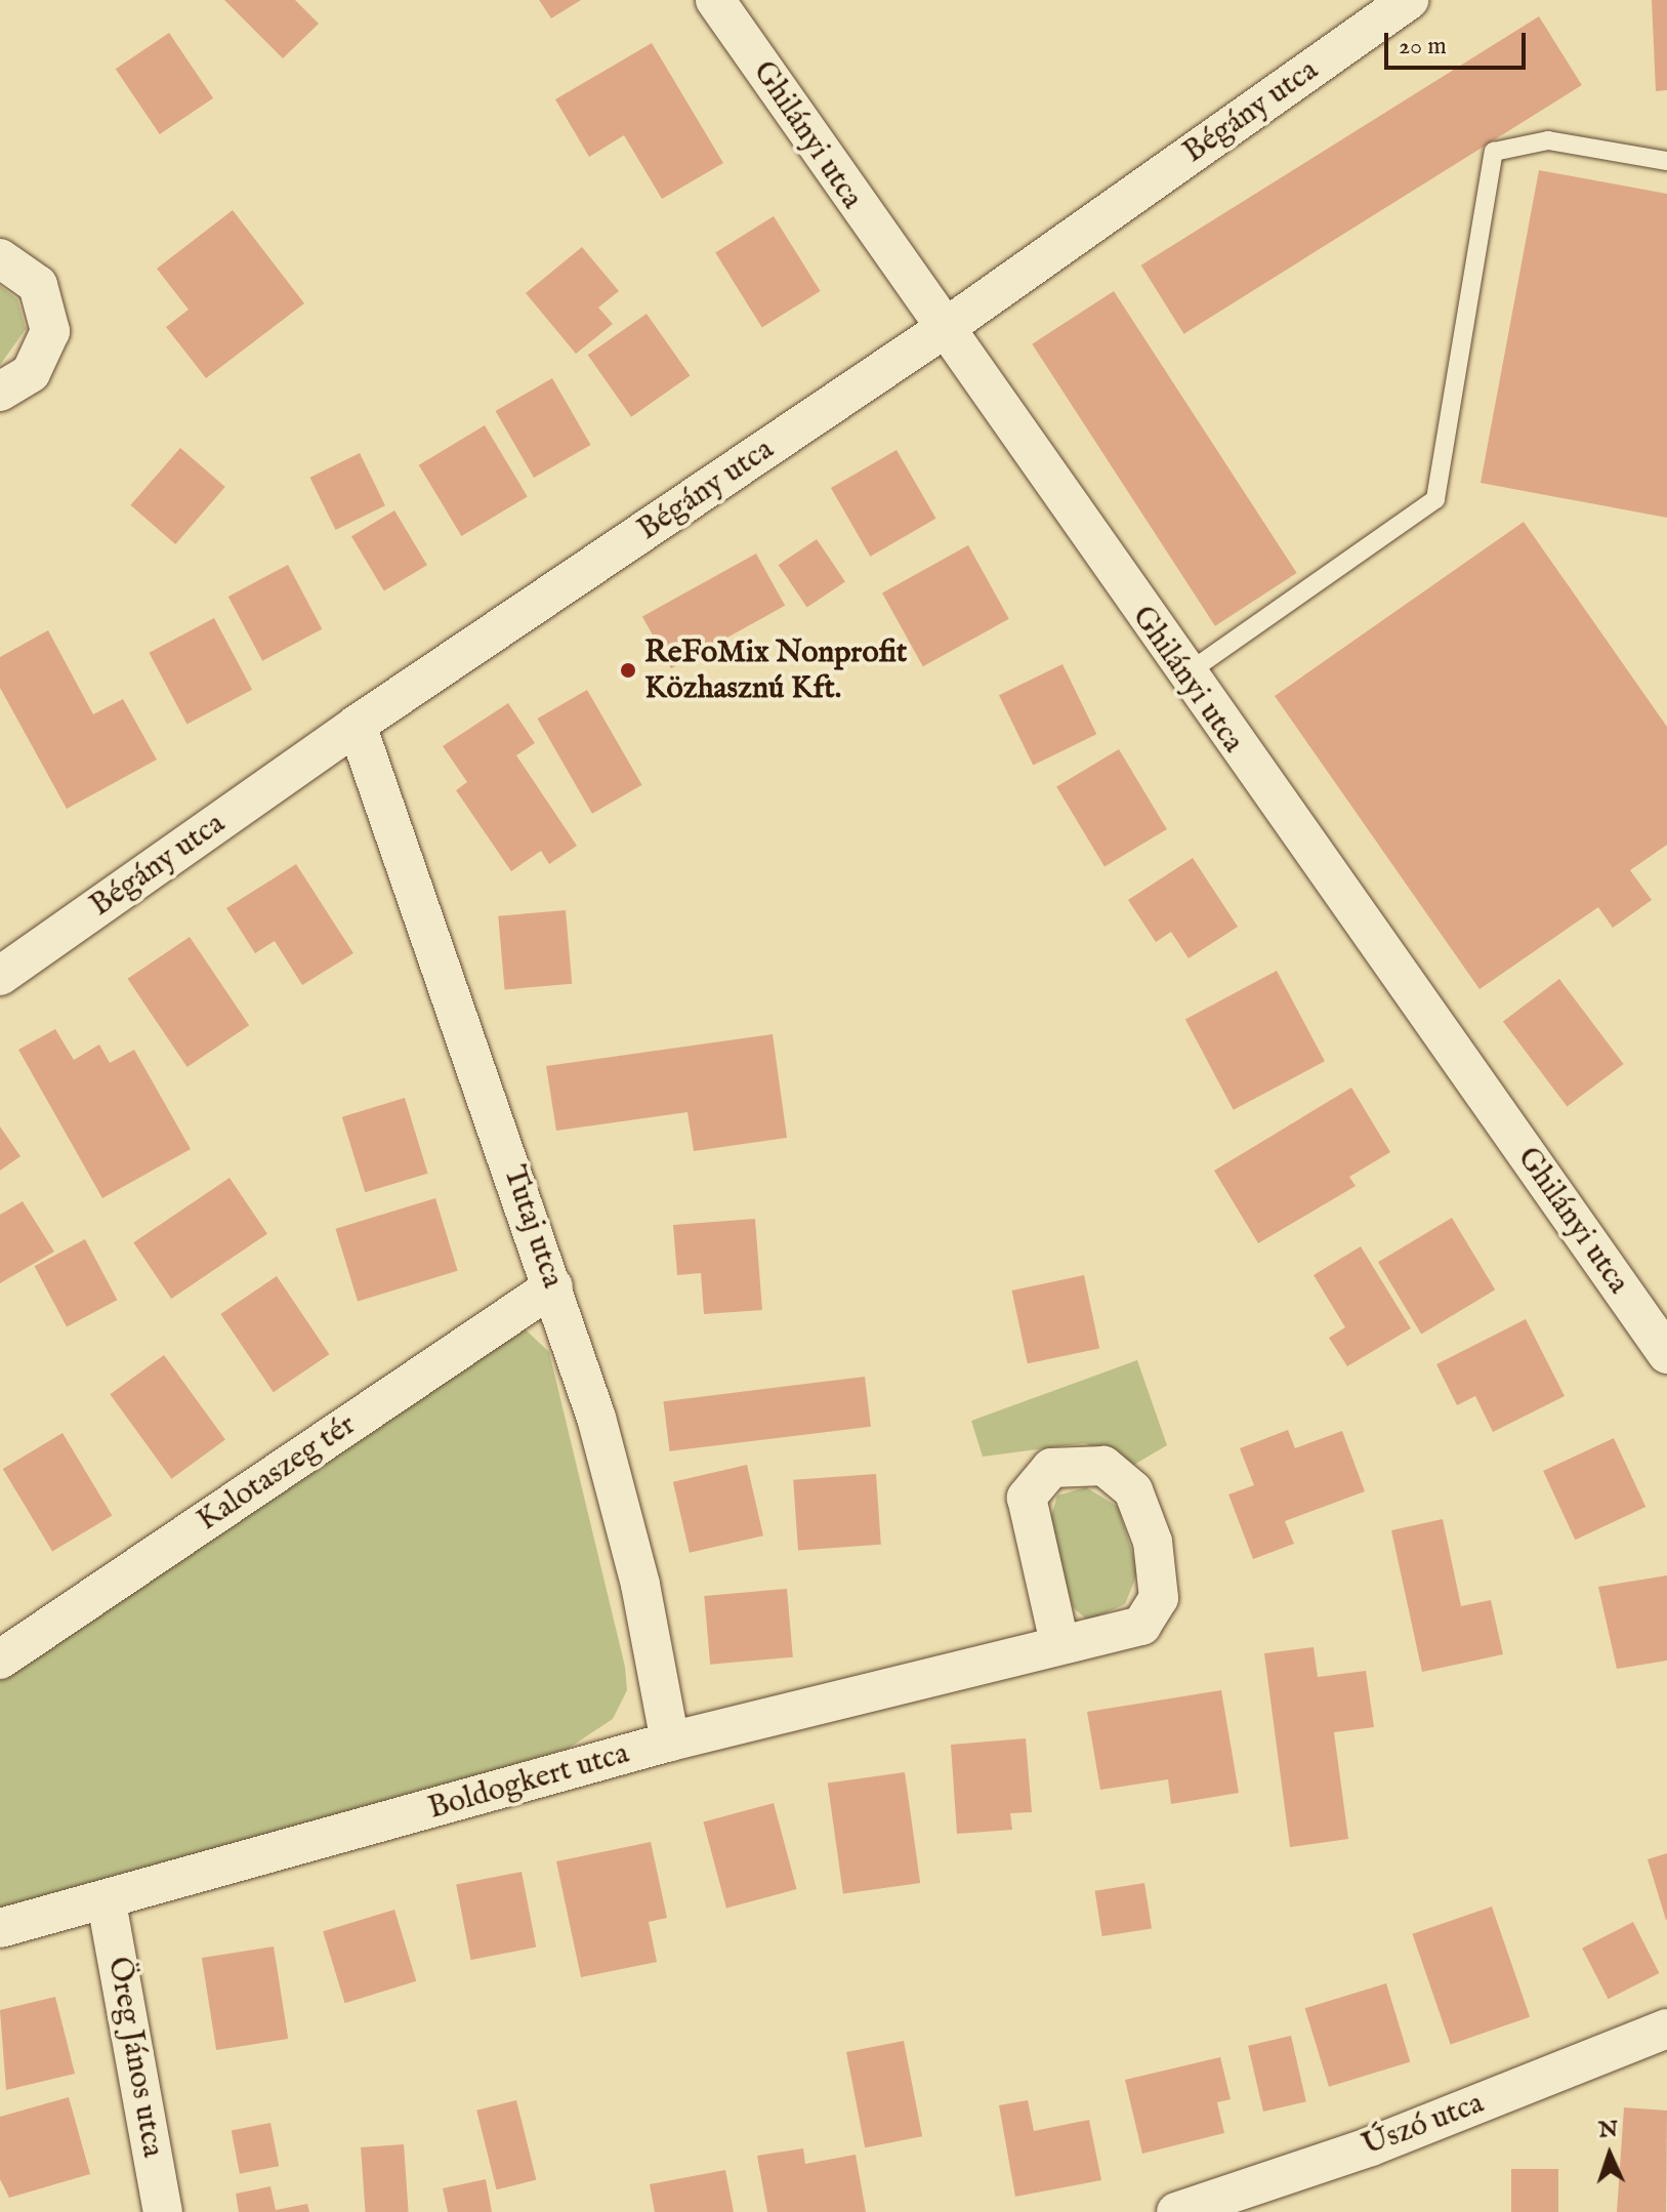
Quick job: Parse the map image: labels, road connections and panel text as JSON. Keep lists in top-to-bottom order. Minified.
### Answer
{"streets":{"street":["Bégány utca","Ghilányi utca","Tutaj utca","Kalotaszeg tér","Boldogkert utca","Öreg János utca","Úszó utca"]},"crossings":[["Bégány utca","Ghilányi utca"],["Bégány utca","Tutaj utca"],["Tutaj utca","Kalotaszeg tér"],["Tutaj utca","Boldogkert utca"],["Boldogkert utca","Öreg János utca"]],"places":["ReFoMix Nonprofit Közhasznú Kft."],"scale_bar":"20 m","north":"top"}
